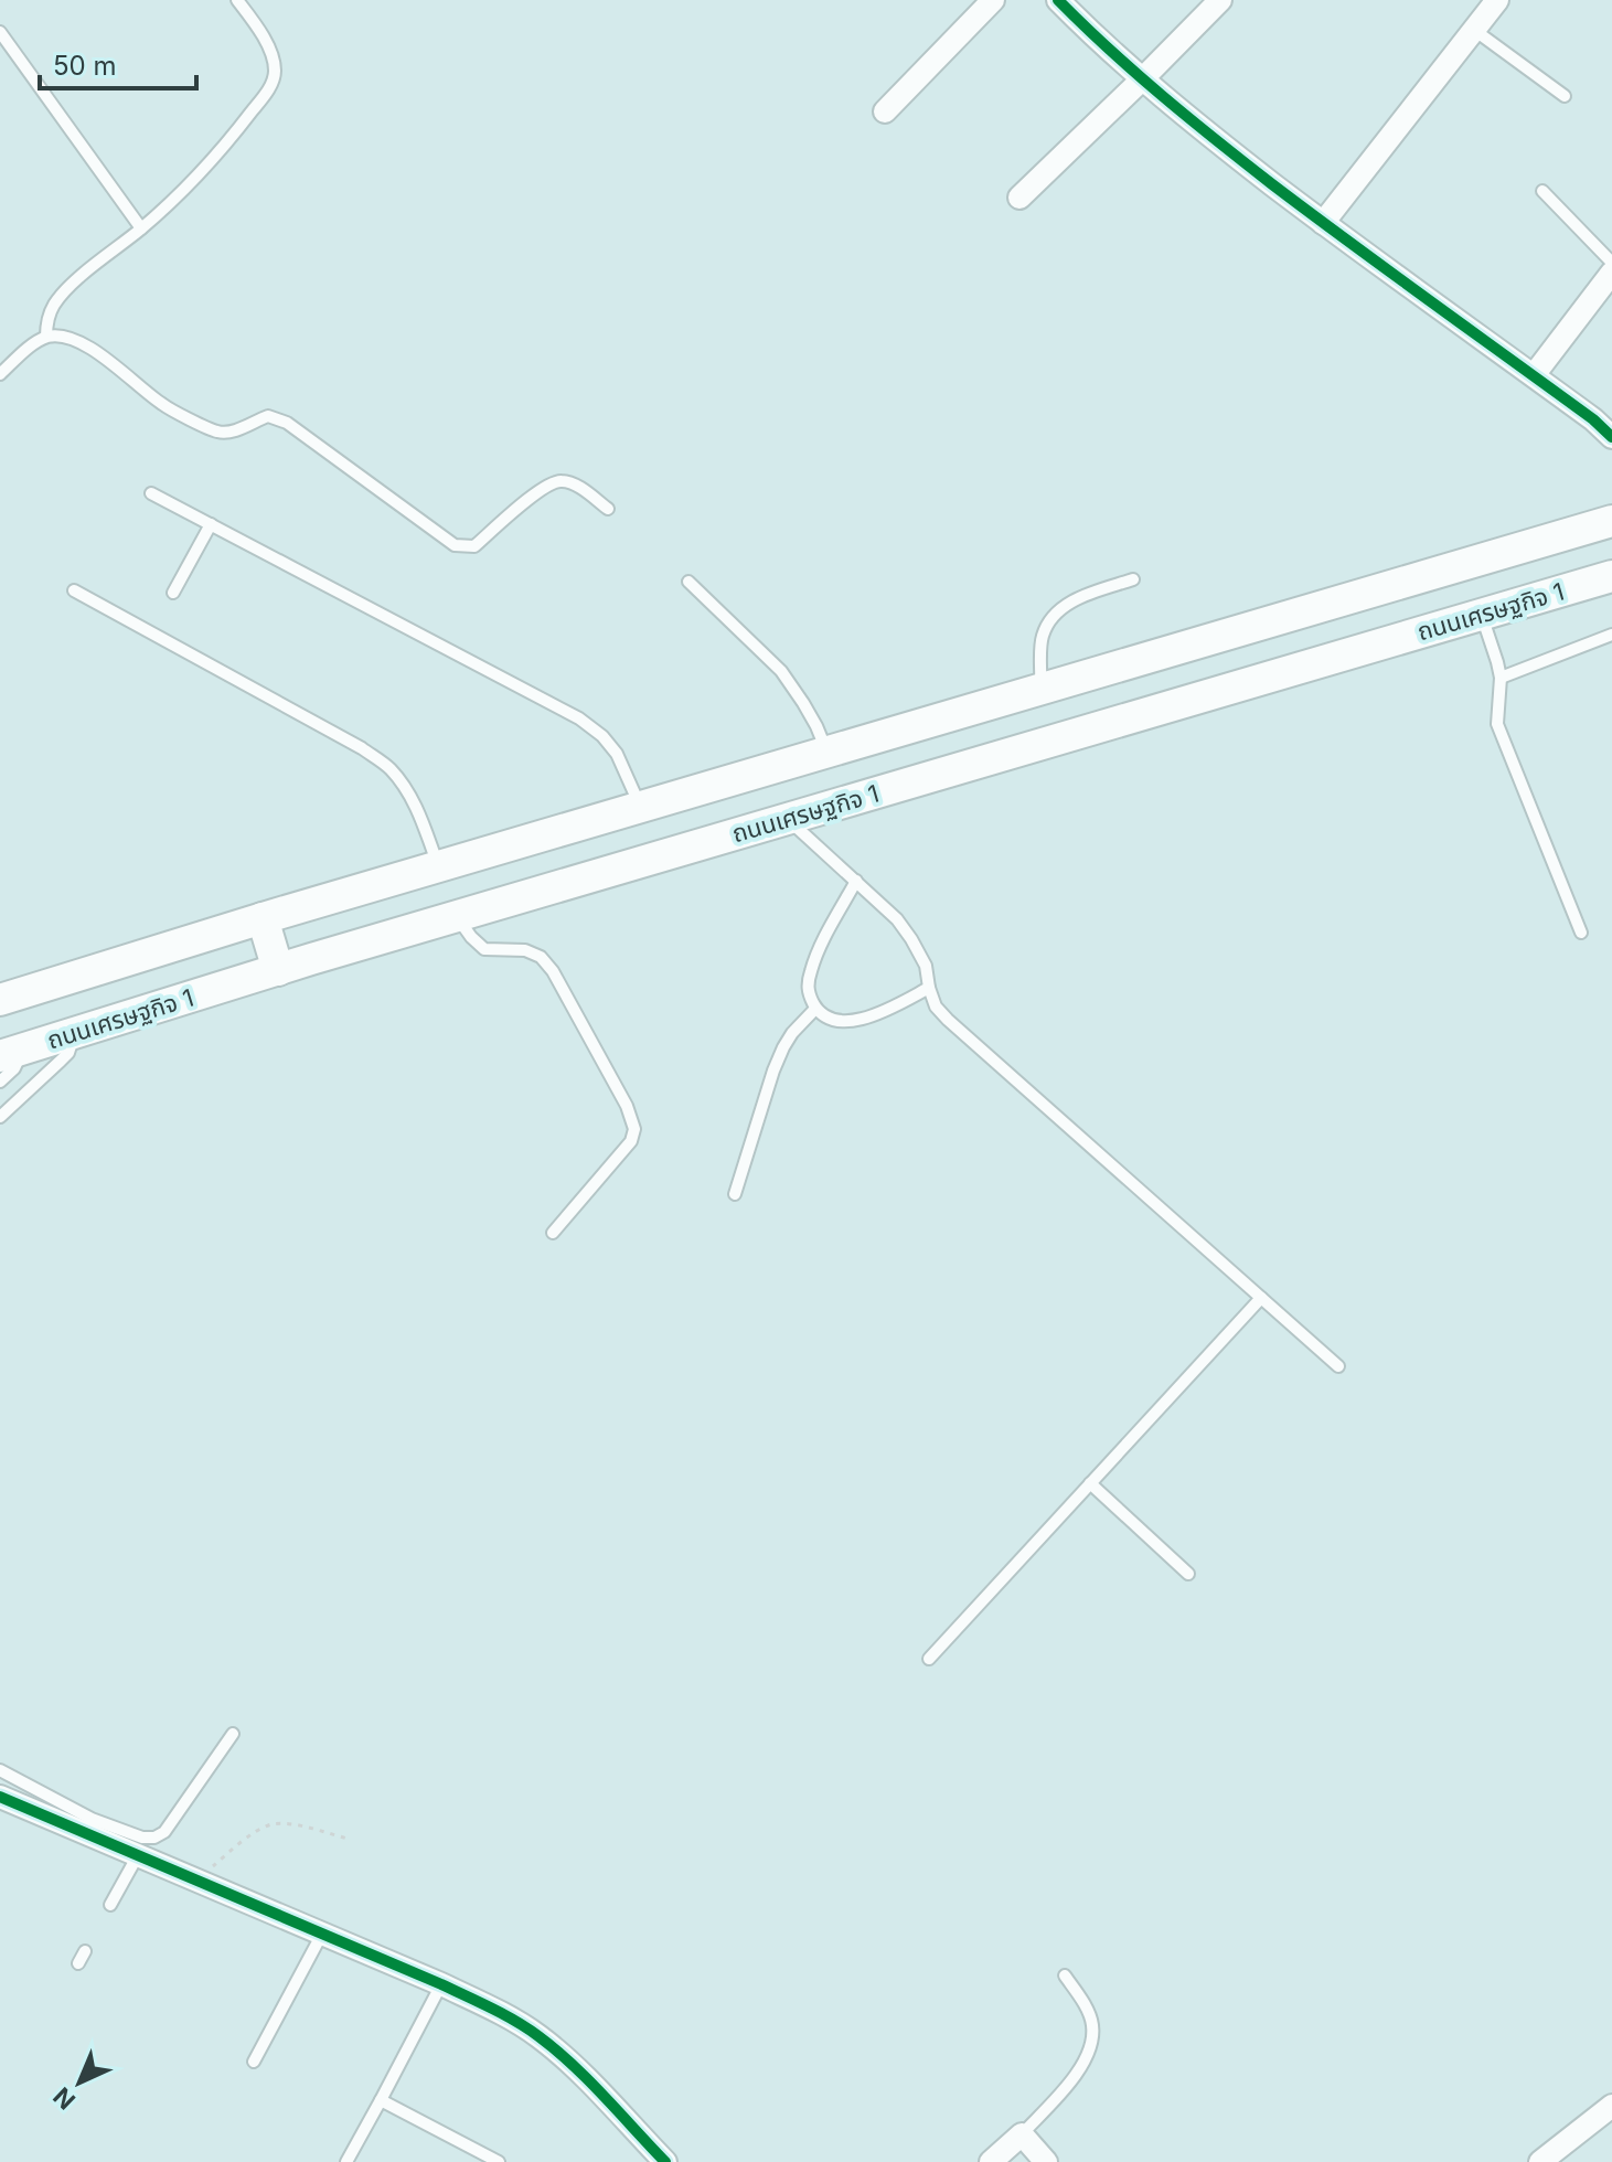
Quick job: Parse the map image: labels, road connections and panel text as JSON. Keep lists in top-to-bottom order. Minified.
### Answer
{"streets":{"main road":["ถนนเศรษฐกิจ 1"]},"scale_bar":"50 m","north":"bottom left"}
